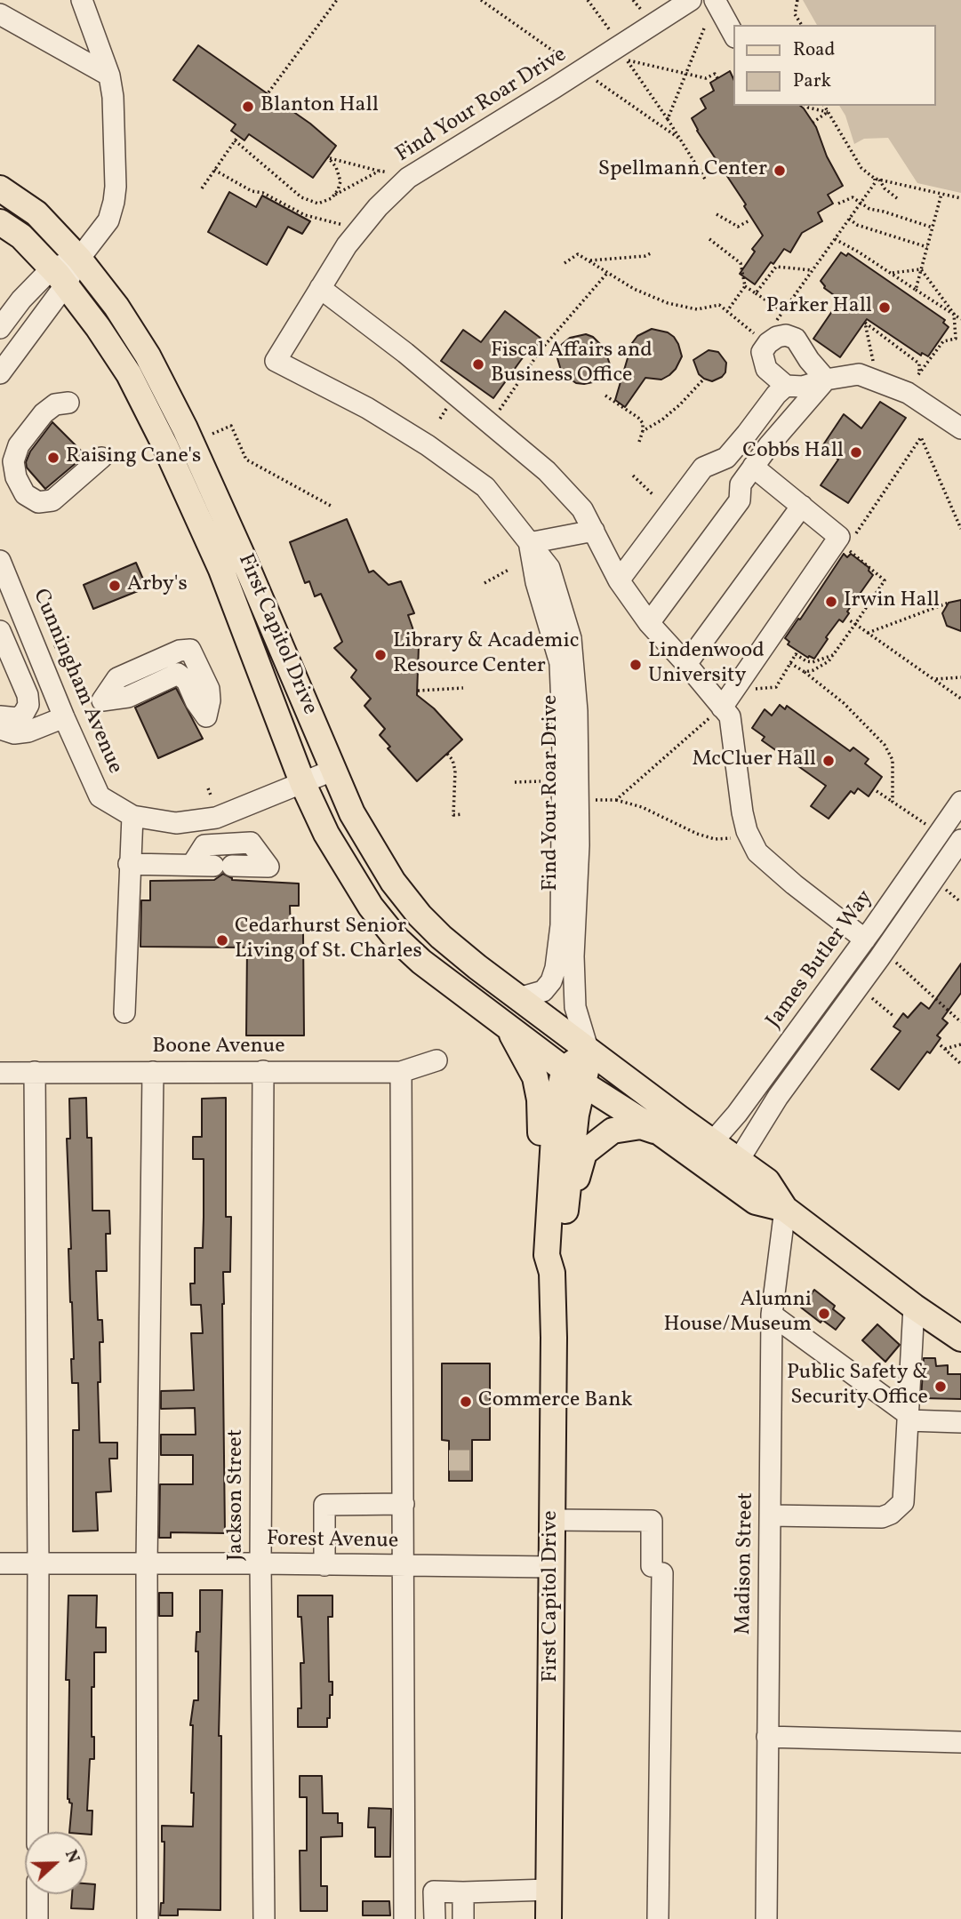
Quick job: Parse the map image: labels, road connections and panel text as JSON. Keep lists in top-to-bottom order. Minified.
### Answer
{"streets":{"main road":["First Capitol Drive"],"street":["Find Your Roar Drive","Cunningham Avenue","James Butler Way","Boone Avenue","Jackson Street","Forest Avenue","Madison Street"]},"crossings":[["Find Your Roar Drive","First Capitol Drive"],["First Capitol Drive","Cunningham Avenue"],["First Capitol Drive","Forest Avenue"],["Boone Avenue","Jackson Street"],["Jackson Street","Forest Avenue"]],"places":["Blanton Hall","Spellmann Center","Parker Hall","Fiscal Affairs and Business Office","Cobbs Hall","Raising Cane's","Arby's","Irwin Hall","Library & Academic Resource Center","Lindenwood University","McCluer Hall","Cedarhurst Senior Living of St. Charles","Alumni House/Museum","Public Safety & Security Office","Commerce Bank"],"legend":["Road","Park"],"north":"right"}
